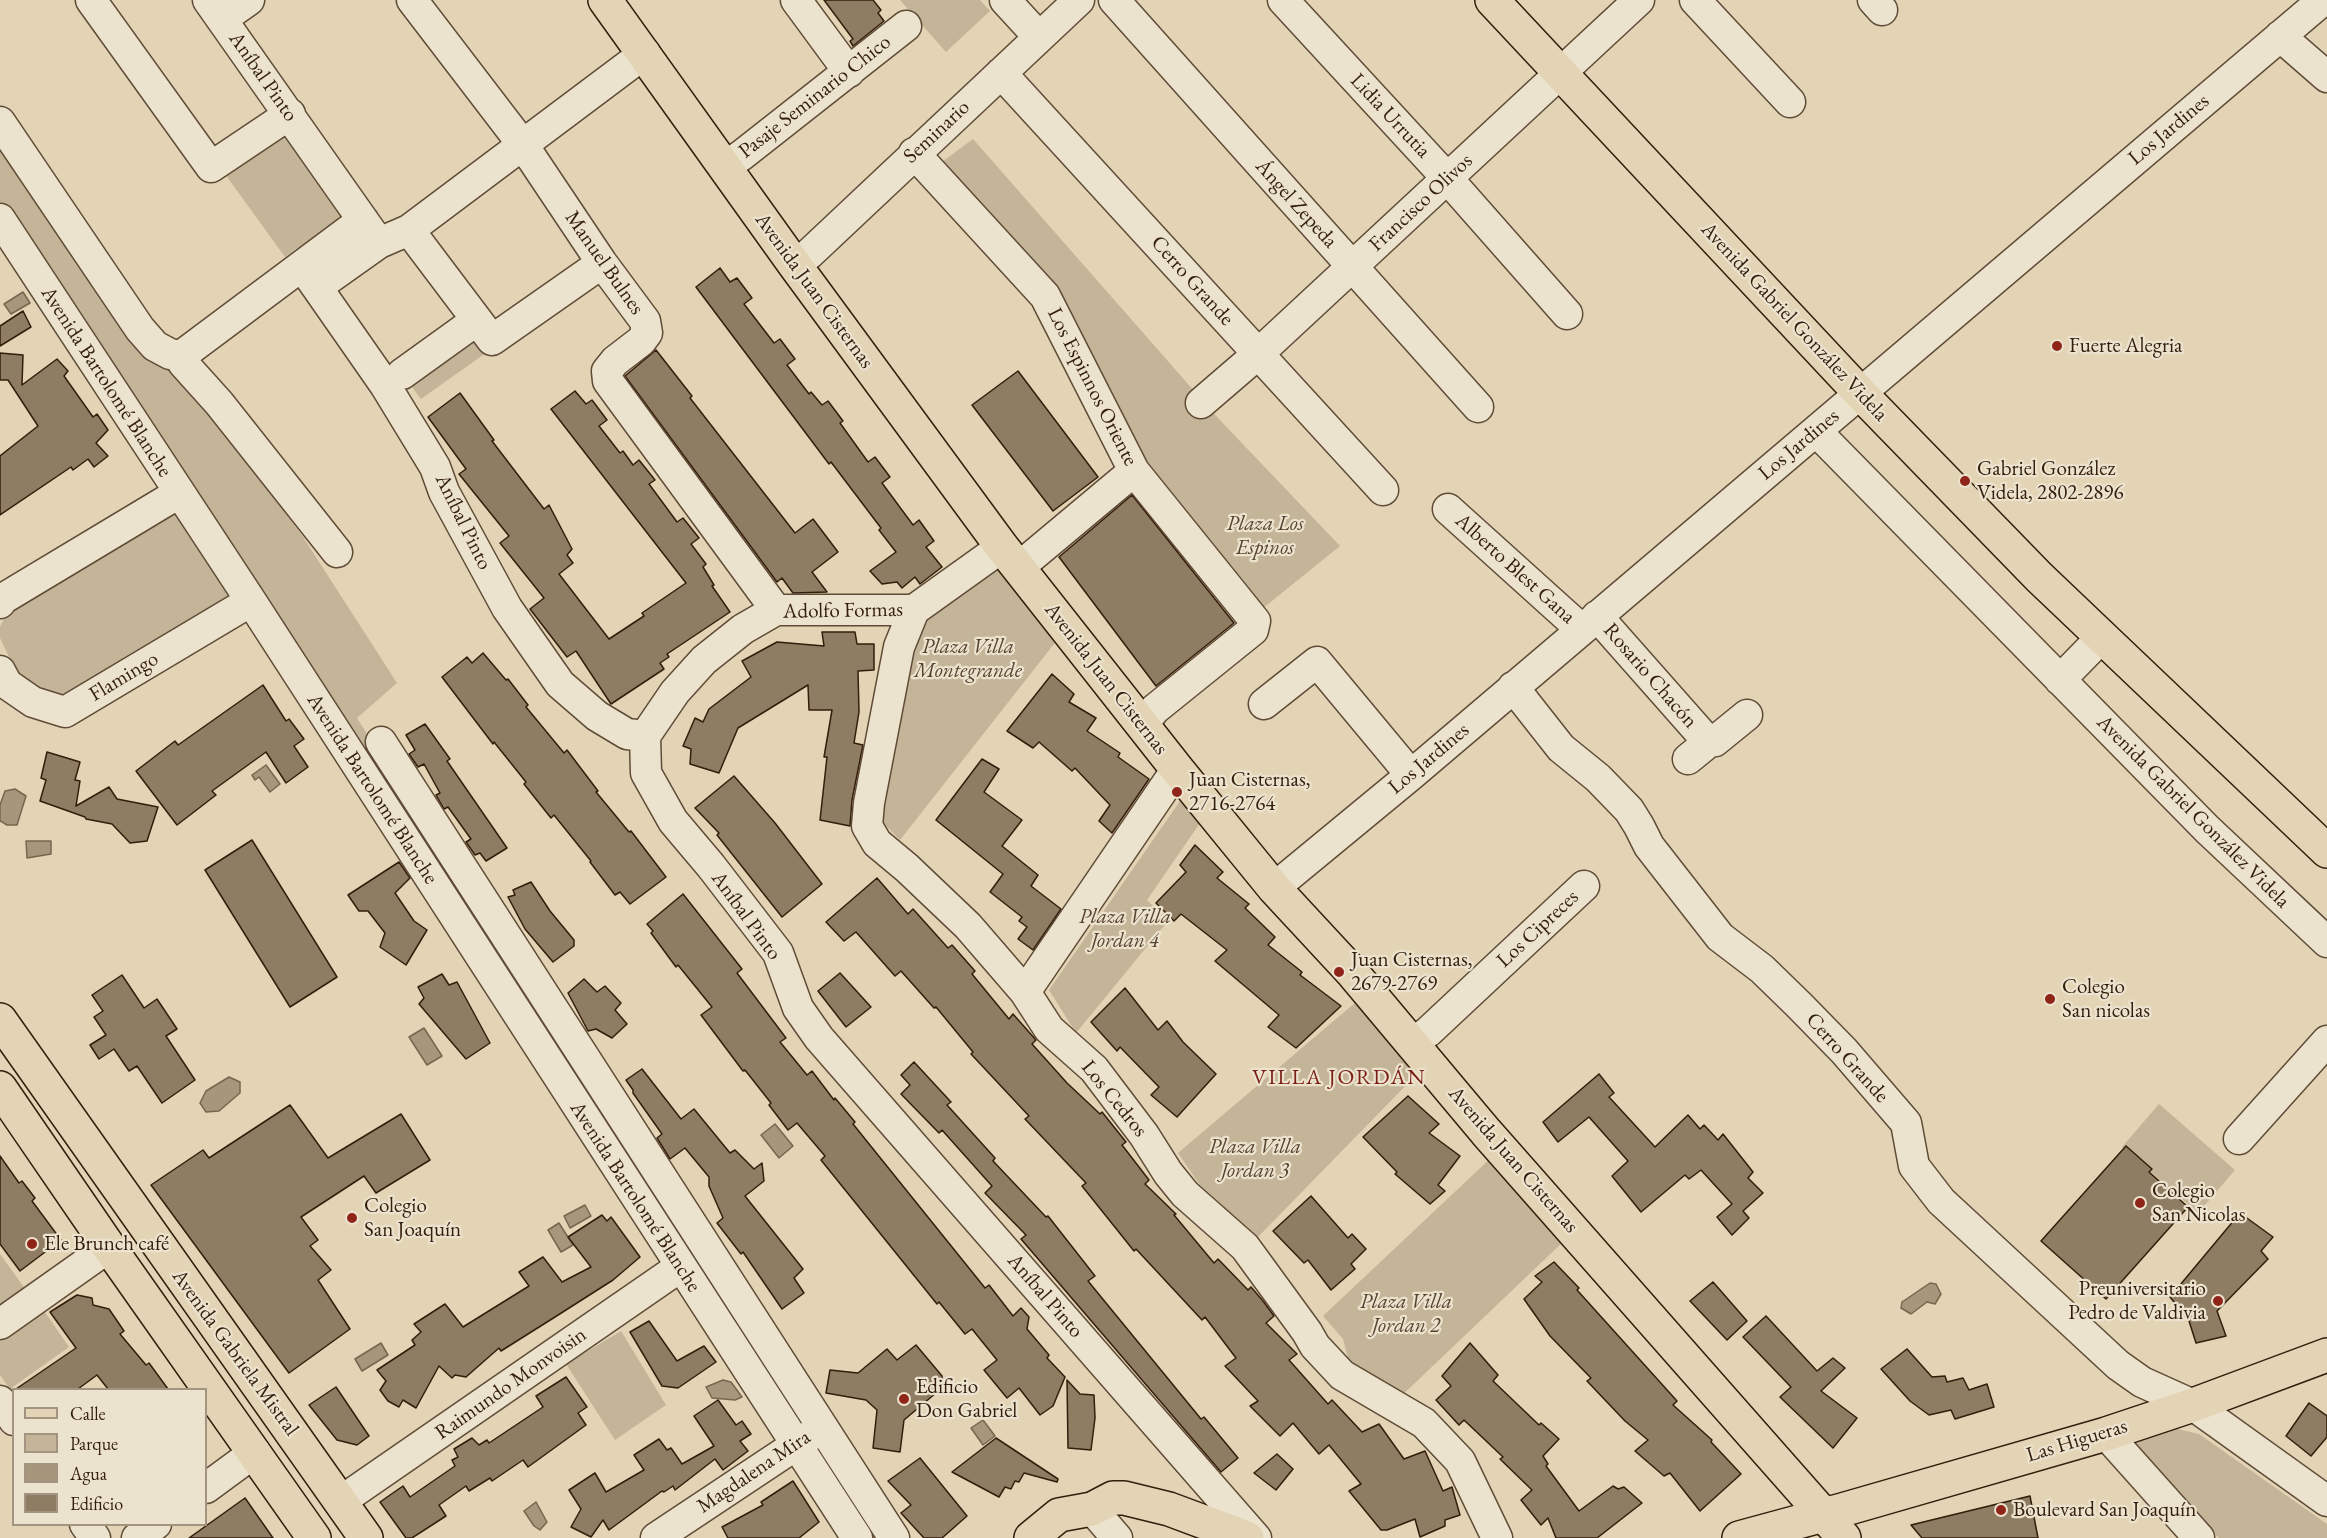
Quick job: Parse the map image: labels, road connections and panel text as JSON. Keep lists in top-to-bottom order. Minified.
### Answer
{"streets":{"main road":["Avenida Juan Cisternas","Avenida Gabriel González Videla","Avenida Gabriela Mistral","Las Higueras"],"street":["Aníbal Pinto","Pasaje Seminario Chico","Lidia Urrutia","Los Jardines","Seminario","Francisco Olivos","Ángel Zepeda","Manuel Bulnes","Cerro Grande","Avenida Bartolomé Blanche","Los Espinnos Oriente","Alberto Blest Gana","Adolfo Formas","Rosario Chacón","Flamingo","Los Cipreces","Los Cedros","Raimundo Monvoisin","Magdalena Mira"]},"crossings":[["Aníbal Pinto","Adolfo Formas"],["Pasaje Seminario Chico","Avenida Juan Cisternas"],["Lidia Urrutia","Francisco Olivos"],["Los Jardines","Cerro Grande"],["Los Jardines","Avenida Juan Cisternas"],["Los Jardines","Avenida Gabriel González Videla"],["Los Jardines","Alberto Blest Gana"],["Los Jardines","Rosario Chacón"],["Seminario","Cerro Grande"],["Seminario","Avenida Juan Cisternas"],["Seminario","Los Espinnos Oriente"],["Francisco Olivos","Ángel Zepeda"],["Francisco Olivos","Cerro Grande"],["Francisco Olivos","Avenida Gabriel González Videla"],["Manuel Bulnes","Adolfo Formas"],["Cerro Grande","Las Higueras"],["Avenida Juan Cisternas","Los Espinnos Oriente"],["Avenida Juan Cisternas","Adolfo Formas"],["Avenida Juan Cisternas","Los Cipreces"],["Avenida Juan Cisternas","Las Higueras"],["Avenida Bartolomé Blanche","Flamingo"],["Avenida Bartolomé Blanche","Raimundo Monvoisin"],["Avenida Bartolomé Blanche","Magdalena Mira"],["Los Espinnos Oriente","Adolfo Formas"],["Alberto Blest Gana","Rosario Chacón"],["Adolfo Formas","Los Cedros"],["Avenida Gabriela Mistral","Raimundo Monvoisin"]],"districts":["VILLA JORDÁN"],"parks":["Plaza Los Espinos","Plaza Villa Montegrande","Plaza Villa Jordan 4","Plaza Villa Jordan 3","Plaza Villa Jordan 2"],"places":["Fuerte Alegria","Gabriel González Videla, 2802-2896","Juan Cisternas, 2716-2764","Juan Cisternas, 2679-2769","Colegio San nicolas","Colegio San Nicolas","Colegio San Joaquín","Ele Brunch café","Preuniversitario Pedro de Valdivia","Edificio Don Gabriel","Boulevard San Joaquín"],"legend":["Calle","Parque","Agua","Edificio"]}
